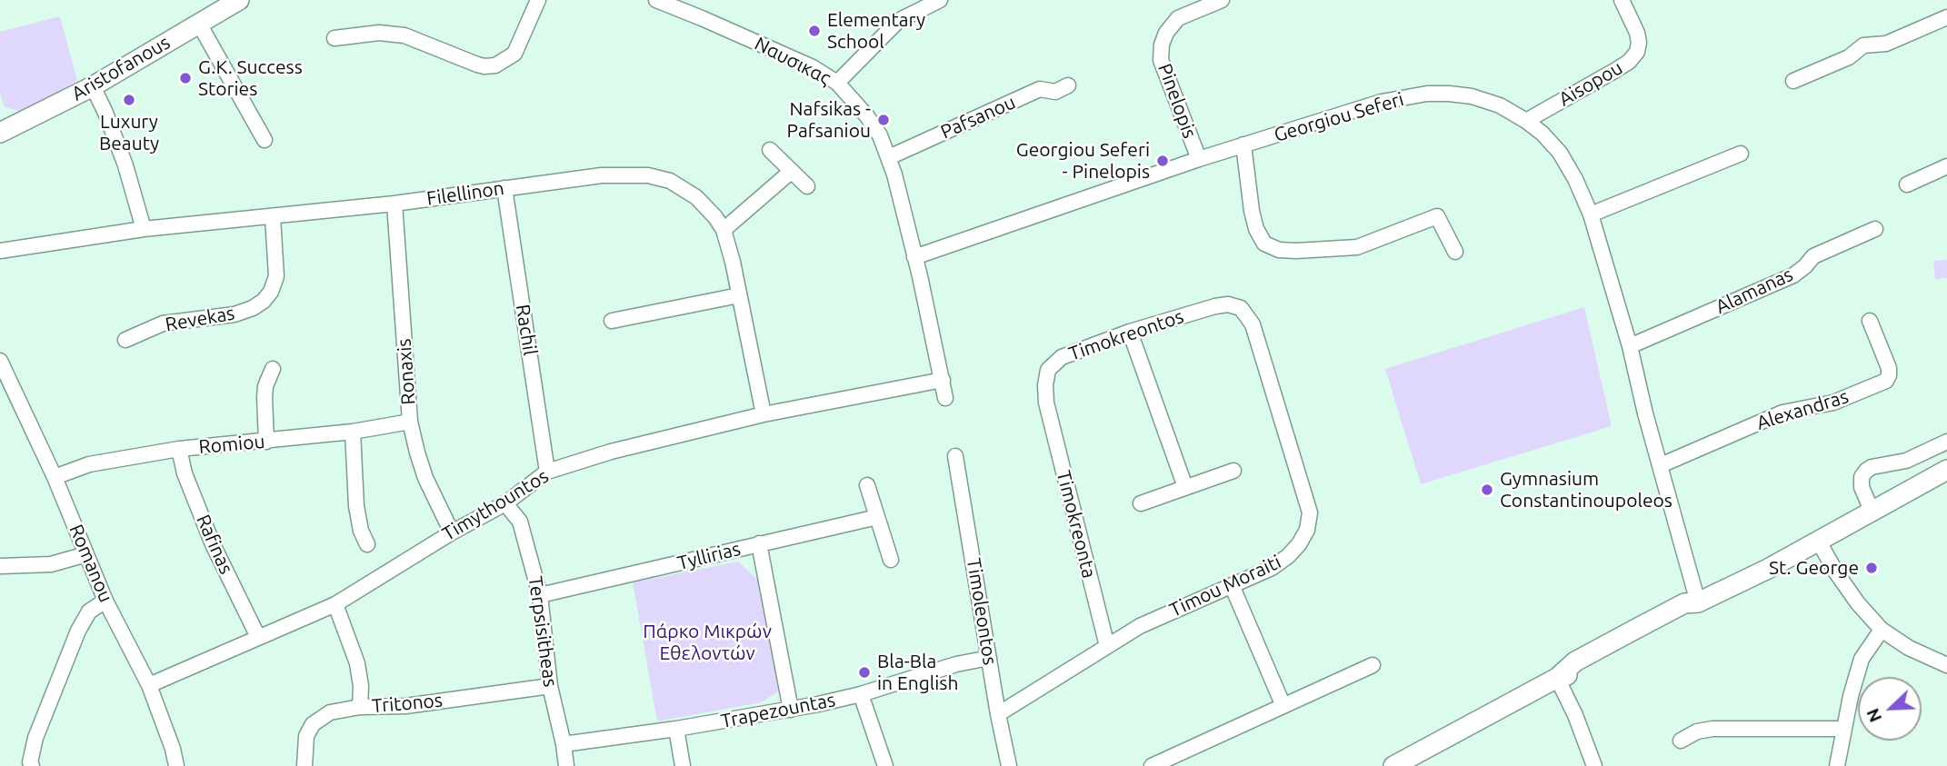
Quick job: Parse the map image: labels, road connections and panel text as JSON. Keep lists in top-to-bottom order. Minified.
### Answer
{"streets":{"street":["Ναυσικας","Aristofanous","Aisopou","Pinelopis","Pafsanou","Georgiou Seferi","Filellinon","Alamanas","Revekas","Rachil","Timokreontos","Ronaxis","Alexandras","Romiou","Timythountos","Timokreonta","Rafinas","Tyllirias","Romanou","Timou Moraiti","Timoleontos","Terpsisitheas","Tritonos","Trapezountas"]},"crossings":[["Ναυσικας","Pafsanou"],["Ναυσικας","Georgiou Seferi"],["Ναυσικας","Timythountos"],["Aisopou","Georgiou Seferi"],["Pinelopis","Georgiou Seferi"],["Georgiou Seferi","Alamanas"],["Georgiou Seferi","Alexandras"],["Filellinon","Revekas"],["Filellinon","Rachil"],["Filellinon","Ronaxis"],["Filellinon","Timythountos"],["Rachil","Timythountos"],["Timokreontos","Timokreonta"],["Timokreontos","Timou Moraiti"],["Ronaxis","Romiou"],["Ronaxis","Timythountos"],["Romiou","Rafinas"],["Romiou","Romanou"],["Timythountos","Rafinas"],["Timythountos","Romanou"],["Timythountos","Terpsisitheas"],["Timokreonta","Timou Moraiti"],["Tyllirias","Terpsisitheas"],["Timou Moraiti","Timoleontos"],["Timoleontos","Trapezountas"],["Terpsisitheas","Tritonos"],["Terpsisitheas","Trapezountas"]],"parks":["Πάρκο Μικρών Εθελοντών"],"places":["Elementary School","G.K. Success Stories","Luxury Beauty","Nafsikas - Pafsaniou","Georgiou Seferi - Pinelopis","Gymnasium Constantinoupoleos","St. George","Bla-Bla in English"],"north":"bottom left"}
